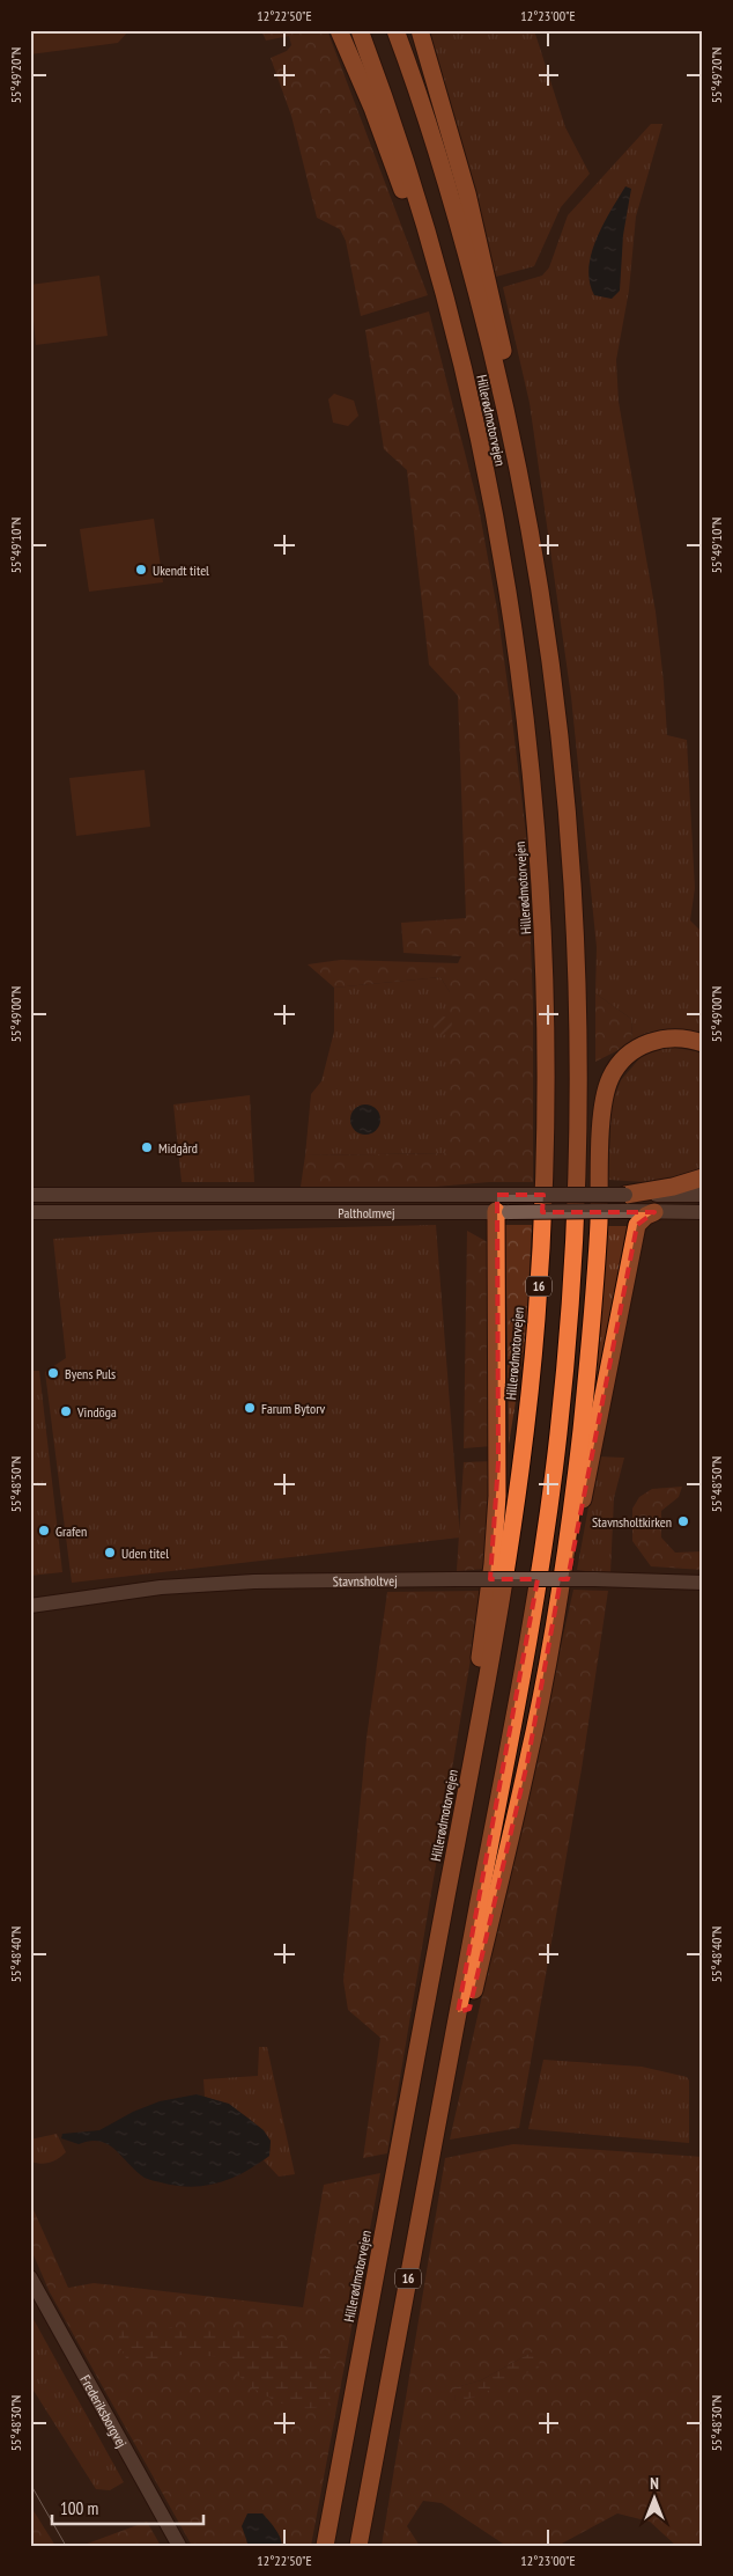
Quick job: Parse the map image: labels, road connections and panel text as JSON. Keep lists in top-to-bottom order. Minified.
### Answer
{"streets":{"highway":["Hillerødmotorvejen","16"],"street":["Paltholmvej","Stavnsholtvej","Frederiksborgvej"]},"places":["Ukendt titel","Midgård","Byens Puls","Farum Bytorv","Vindöga","Stavnsholtkirken","Grafen","Uden titel"],"scale_bar":"100 m","north":"top","coordinates":["12°22'50\"E","12°23'00\"E","55°49'20\"N","55°49'10\"N","55°49'00\"N","55°48'50\"N","55°48'40\"N","55°48'30\"N"]}
